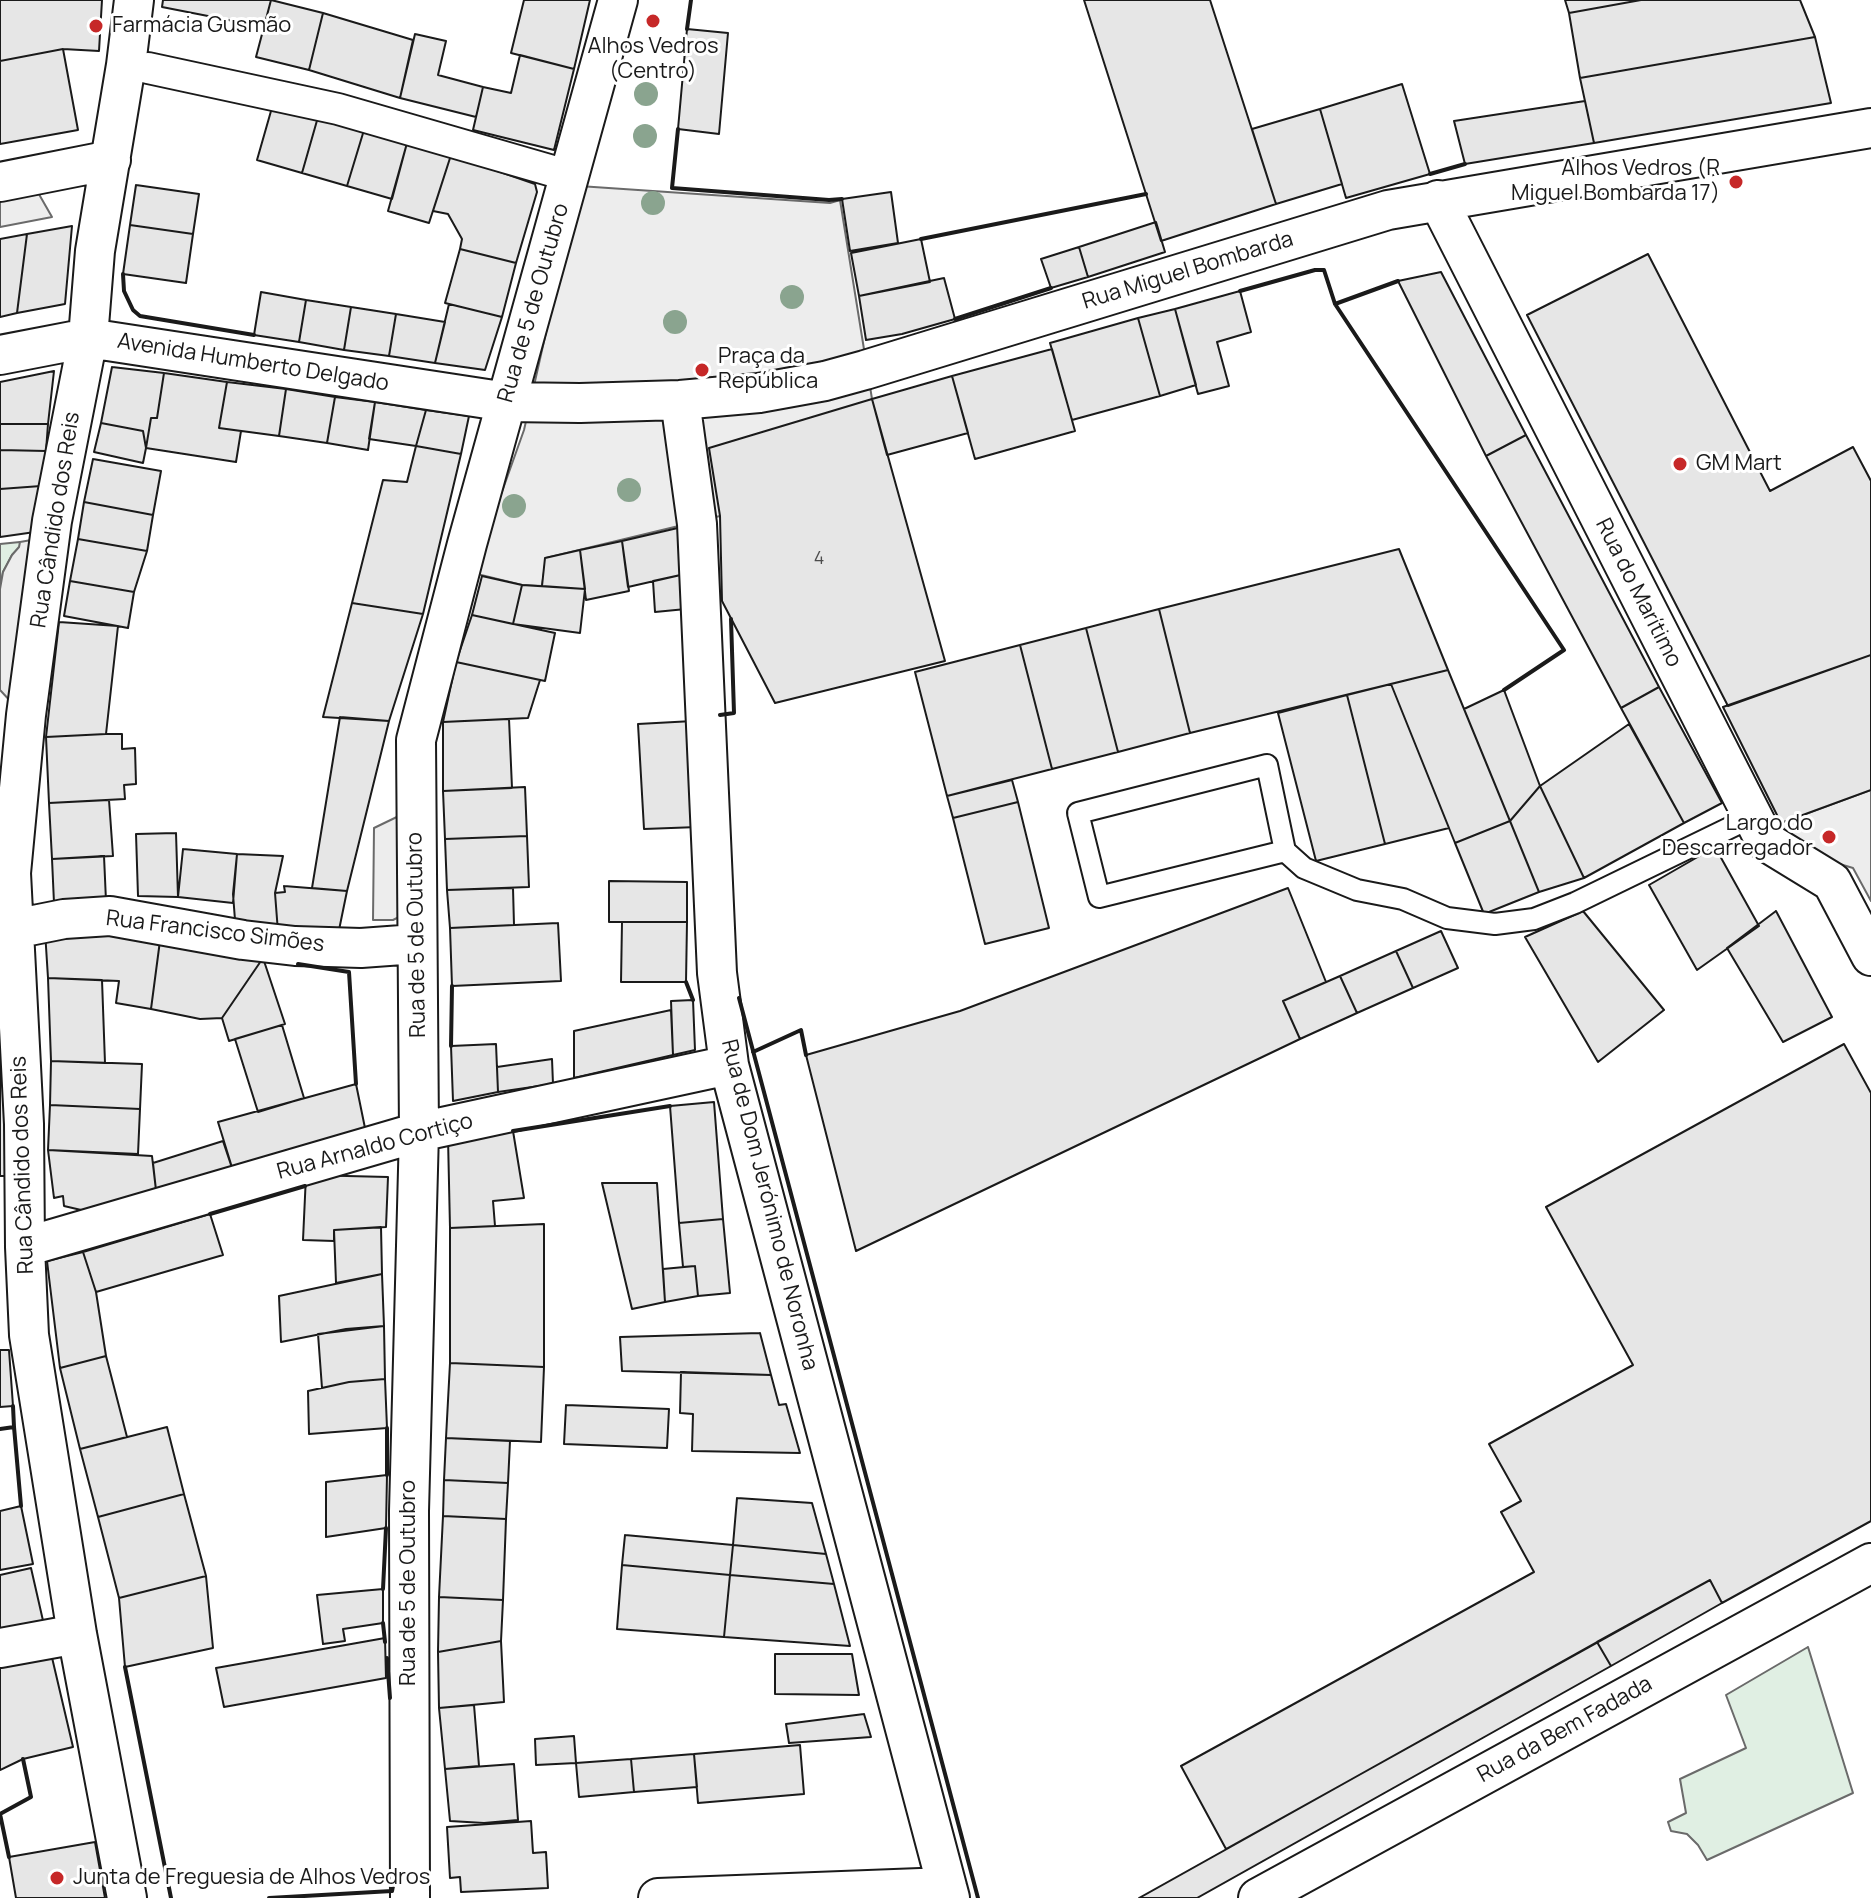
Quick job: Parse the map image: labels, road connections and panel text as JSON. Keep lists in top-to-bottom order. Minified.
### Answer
{"streets":{"street":["Rua Miguel Bombarda","Rua de 5 de Outubro","Avenida Humberto Delgado","Rua Cândido dos Reis","Rua do Marítimo","Rua Francisco Simões","Rua Arnaldo Cortiço","Rua de Dom Jerónimo de Noronha","Rua da Bem Fadada"]},"crossings":[["Rua Miguel Bombarda","Rua de 5 de Outubro"],["Rua Miguel Bombarda","Avenida Humberto Delgado"],["Rua Miguel Bombarda","Rua do Marítimo"],["Rua Miguel Bombarda","Rua de Dom Jerónimo de Noronha"],["Rua de 5 de Outubro","Avenida Humberto Delgado"],["Rua de 5 de Outubro","Rua Francisco Simões"],["Rua de 5 de Outubro","Rua Arnaldo Cortiço"],["Avenida Humberto Delgado","Rua Cândido dos Reis"],["Rua Cândido dos Reis","Rua Francisco Simões"],["Rua Cândido dos Reis","Rua Arnaldo Cortiço"],["Rua Arnaldo Cortiço","Rua de Dom Jerónimo de Noronha"]],"places":["Alhos Vedros (Centro)","Farmácia Gusmão","Alhos Vedros (R Miguel Bombarda 17)","Praça da República","GM Mart","Largo do Descarregador","Junta de Freguesia de Alhos Vedros"],"house_numbers":["4"]}
